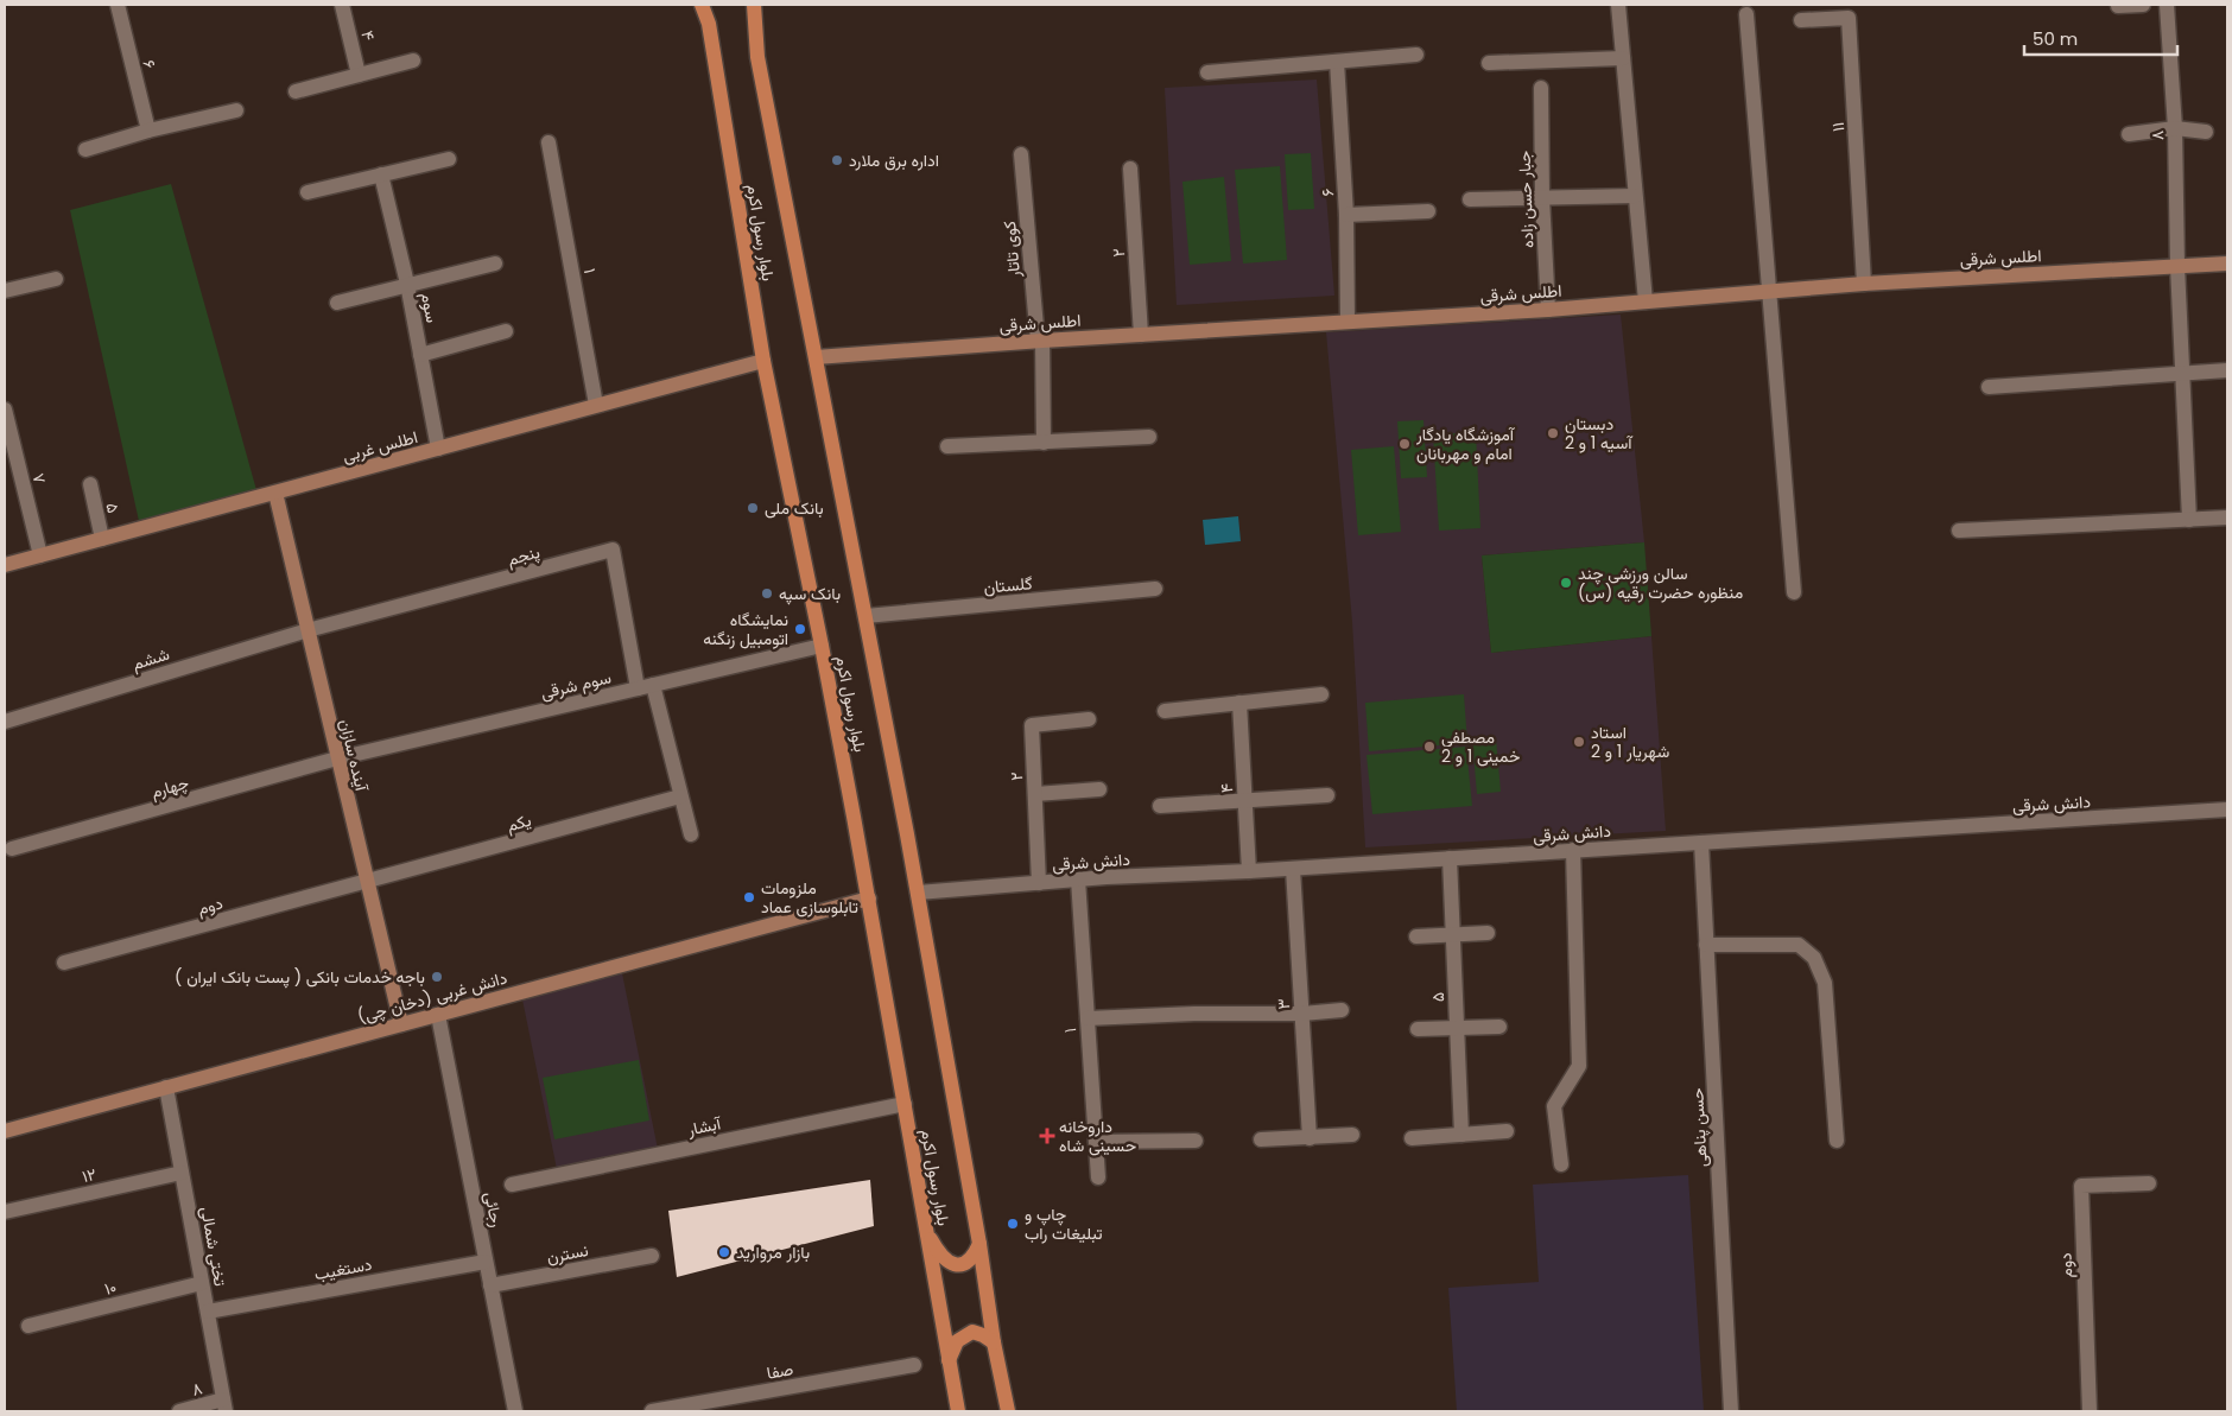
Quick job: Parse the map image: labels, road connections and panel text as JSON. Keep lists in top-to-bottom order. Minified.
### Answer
{"streets":{"main road":["بلوار رسول اکرم"],"street":["۴","۶","۱۱","۸","جبار حسن زاده","کوی تاتار","۲","اطلس شرقی","۱","سوم","اطلس غربی","۷","۵","پنجم","گلستان","ششم","سوم شرقی","آینده سازان","چهارم","دانش شرقی","یکم","دوم","دانش غربی (دخان چی)","۳","آبشار","حسن پناهی","۱۲","رجائی","تختی شمالی","نسترن","دستغیب","۱۰","صفا"]},"crossings":[["۴","دانش شرقی"],["۶","اطلس شرقی"],["۱۱","اطلس شرقی"],["۸","اطلس شرقی"],["۸","تختی شمالی"],["جبار حسن زاده","اطلس شرقی"],["بلوار رسول اکرم","اطلس شرقی"],["بلوار رسول اکرم","اطلس غربی"],["بلوار رسول اکرم","گلستان"],["بلوار رسول اکرم","سوم شرقی"],["بلوار رسول اکرم","دانش شرقی"],["بلوار رسول اکرم","دانش غربی (دخان چی)"],["بلوار رسول اکرم","آبشار"],["کوی تاتار","اطلس شرقی"],["۲","اطلس شرقی"],["۲","دانش شرقی"],["۱","اطلس غربی"],["۱","دانش شرقی"],["سوم","اطلس غربی"],["اطلس غربی","۷"],["اطلس غربی","۵"],["اطلس غربی","آینده سازان"],["۵","دانش شرقی"],["پنجم","ششم"],["پنجم","سوم شرقی"],["پنجم","آینده سازان"],["ششم","آینده سازان"],["سوم شرقی","آینده سازان"],["سوم شرقی","چهارم"],["آینده سازان","چهارم"],["آینده سازان","یکم"],["آینده سازان","دوم"],["آینده سازان","دانش غربی (دخان چی)"],["دانش شرقی","۳"],["دانش شرقی","حسن پناهی"],["یکم","دوم"],["دانش غربی (دخان چی)","رجائی"],["دانش غربی (دخان چی)","تختی شمالی"],["۱۲","تختی شمالی"],["رجائی","نسترن"],["رجائی","دستغیب"],["تختی شمالی","دستغیب"],["تختی شمالی","۱۰"]],"places":{"other":["اداره برق ملارد","دبستان آسیه 1 و 2","آموزشگاه یادگار امام و مهربانان","بانک ملی","سالن ورزشی چند منظوره حضرت رقیه (س)","بانک سپه","نمایشگاه اتومبیل زنگنه","استاد شهریار 1 و 2","مصطفی خمینی 1 و 2","ملزومات تابلوسازی عماد","باجه خدمات بانکی ( پست بانک ایران )","چاپ و تبلیغات راب","بازار مروارید"],"health":["داروخانه حسینی شاه"]},"scale_bar":"50 m"}
